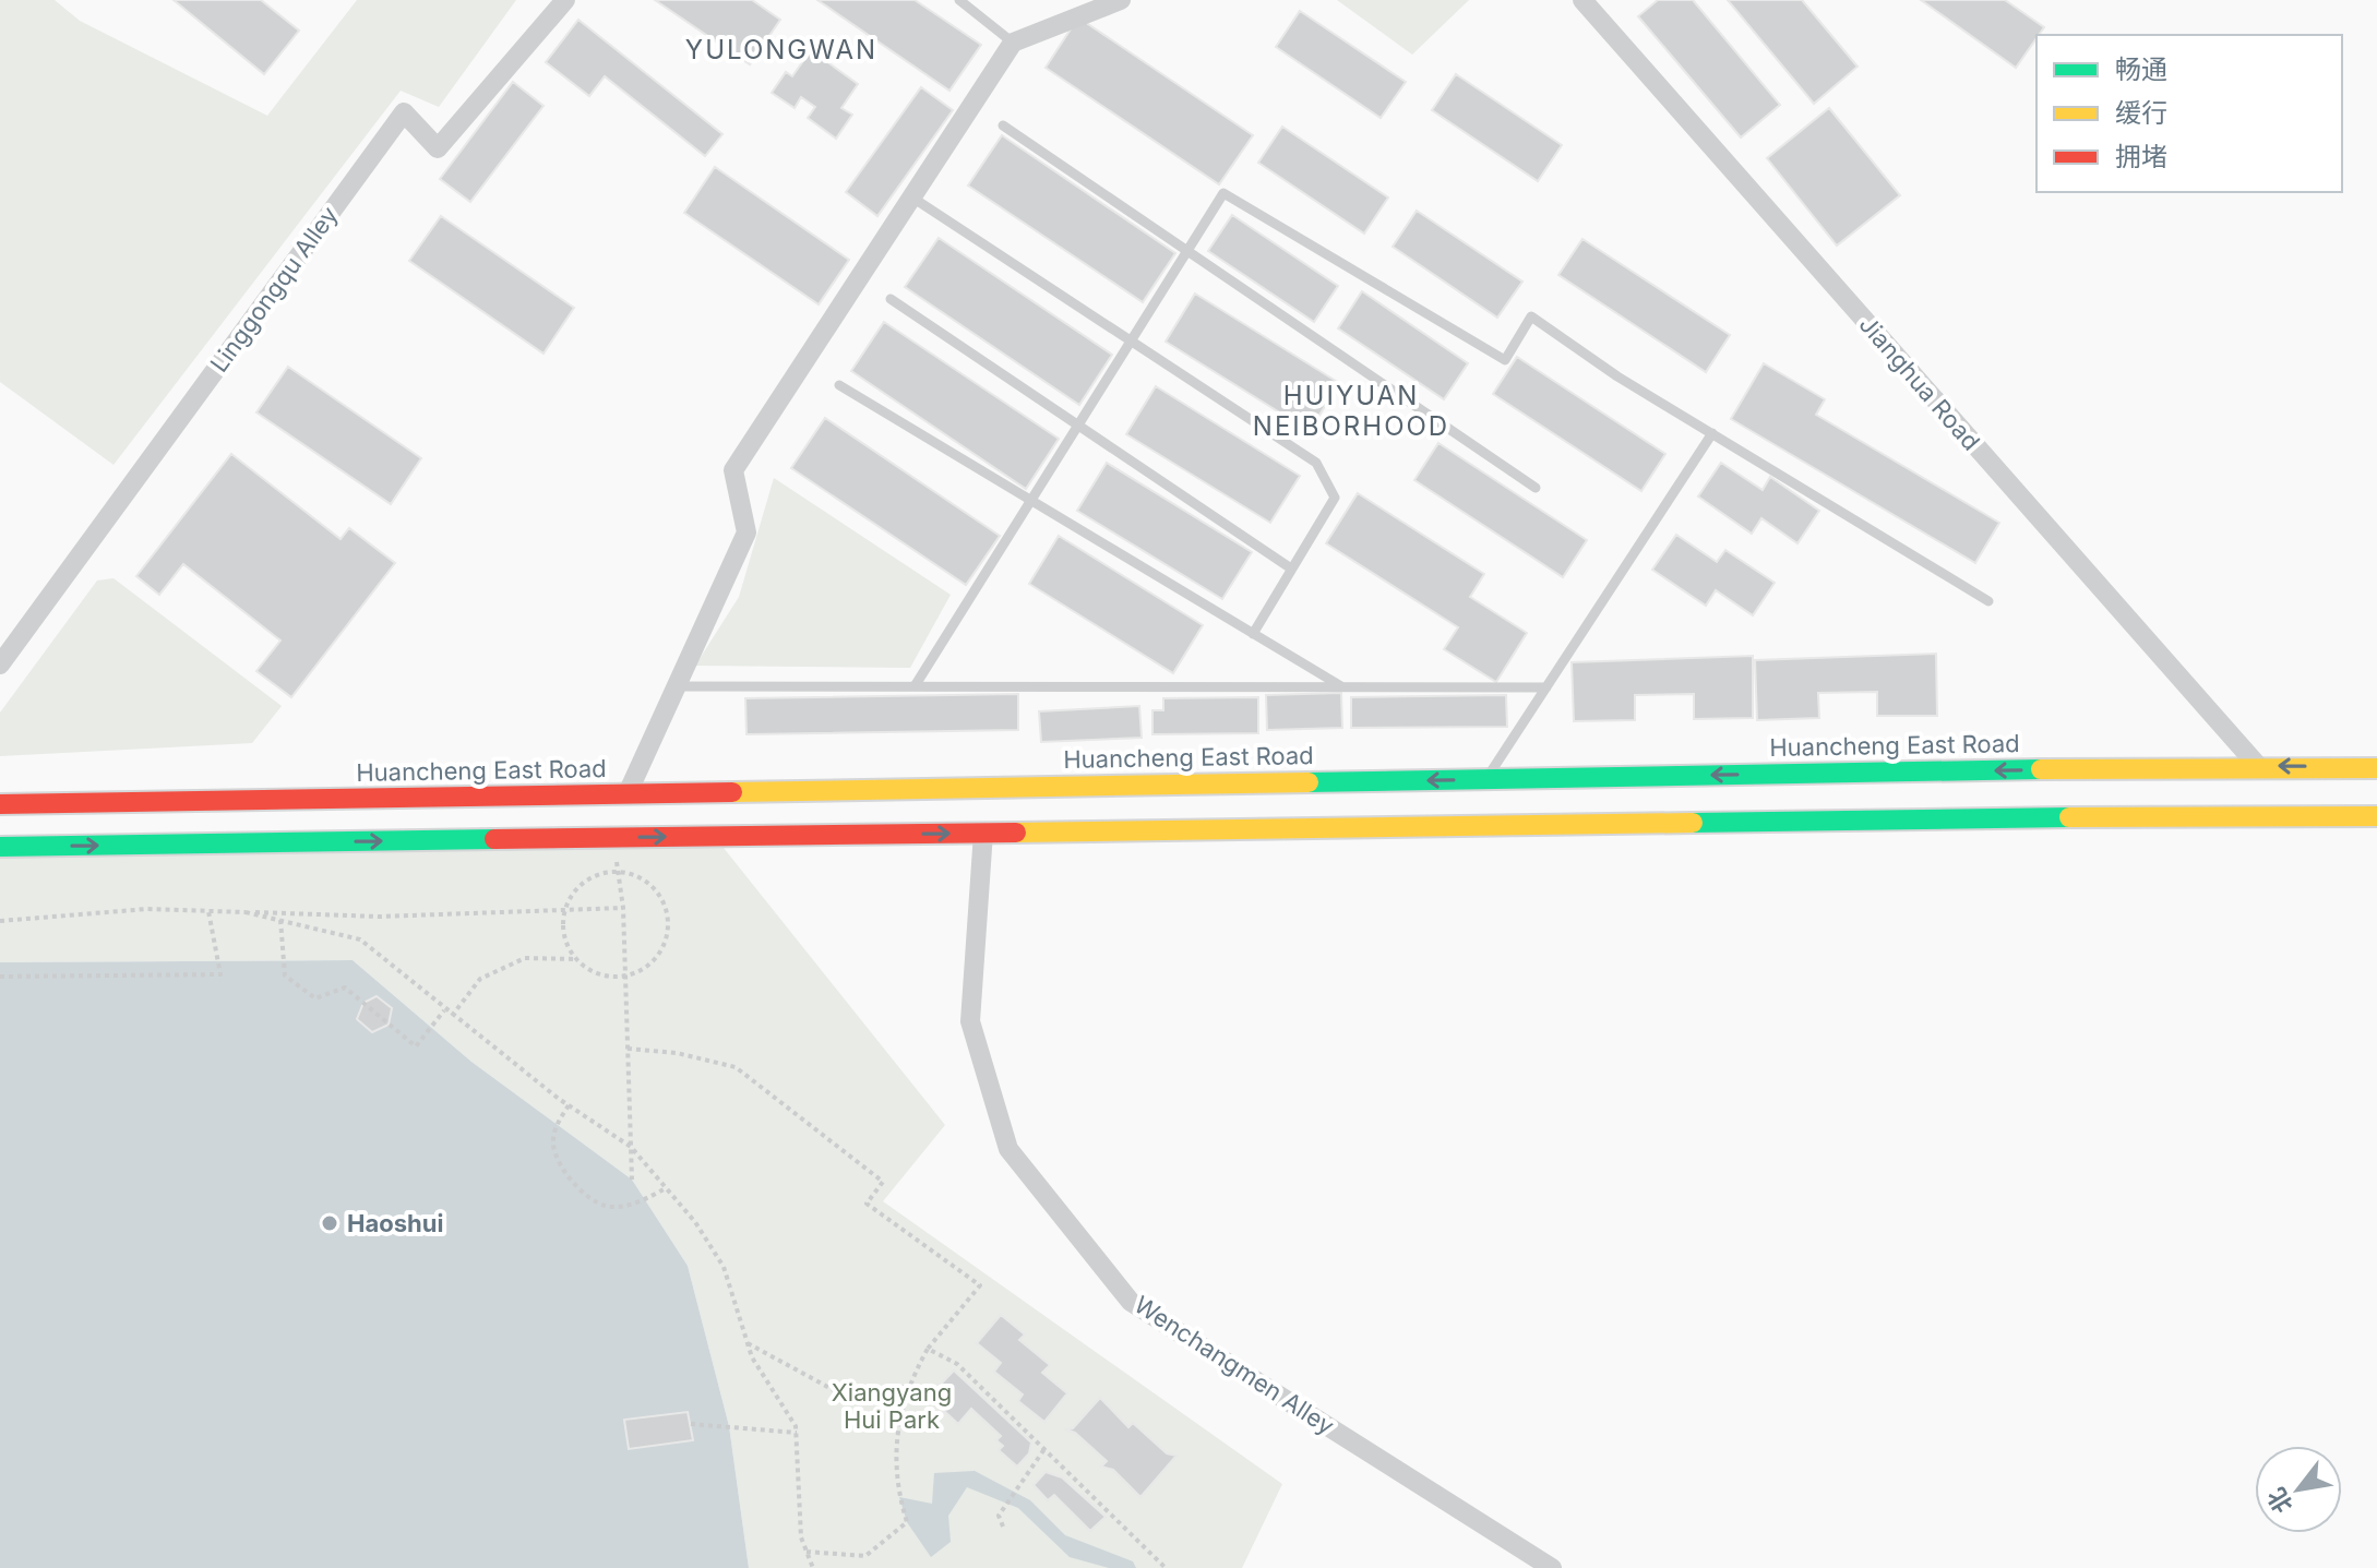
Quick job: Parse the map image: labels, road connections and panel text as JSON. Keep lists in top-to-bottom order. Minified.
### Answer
{"streets":{"main road":["Huancheng East Road"],"street":["Linggongqu Alley","Jianghua Road","Wenchangmen Alley"]},"crossings":[["Jianghua Road","Huancheng East Road"]],"districts":["YULONGWAN","HUIYUAN NEIBORHOOD"],"parks":["Xiangyang Hui Park"],"places":["Haoshui"],"legend":["畅通","缓行","拥堵"],"north":"bottom left"}
